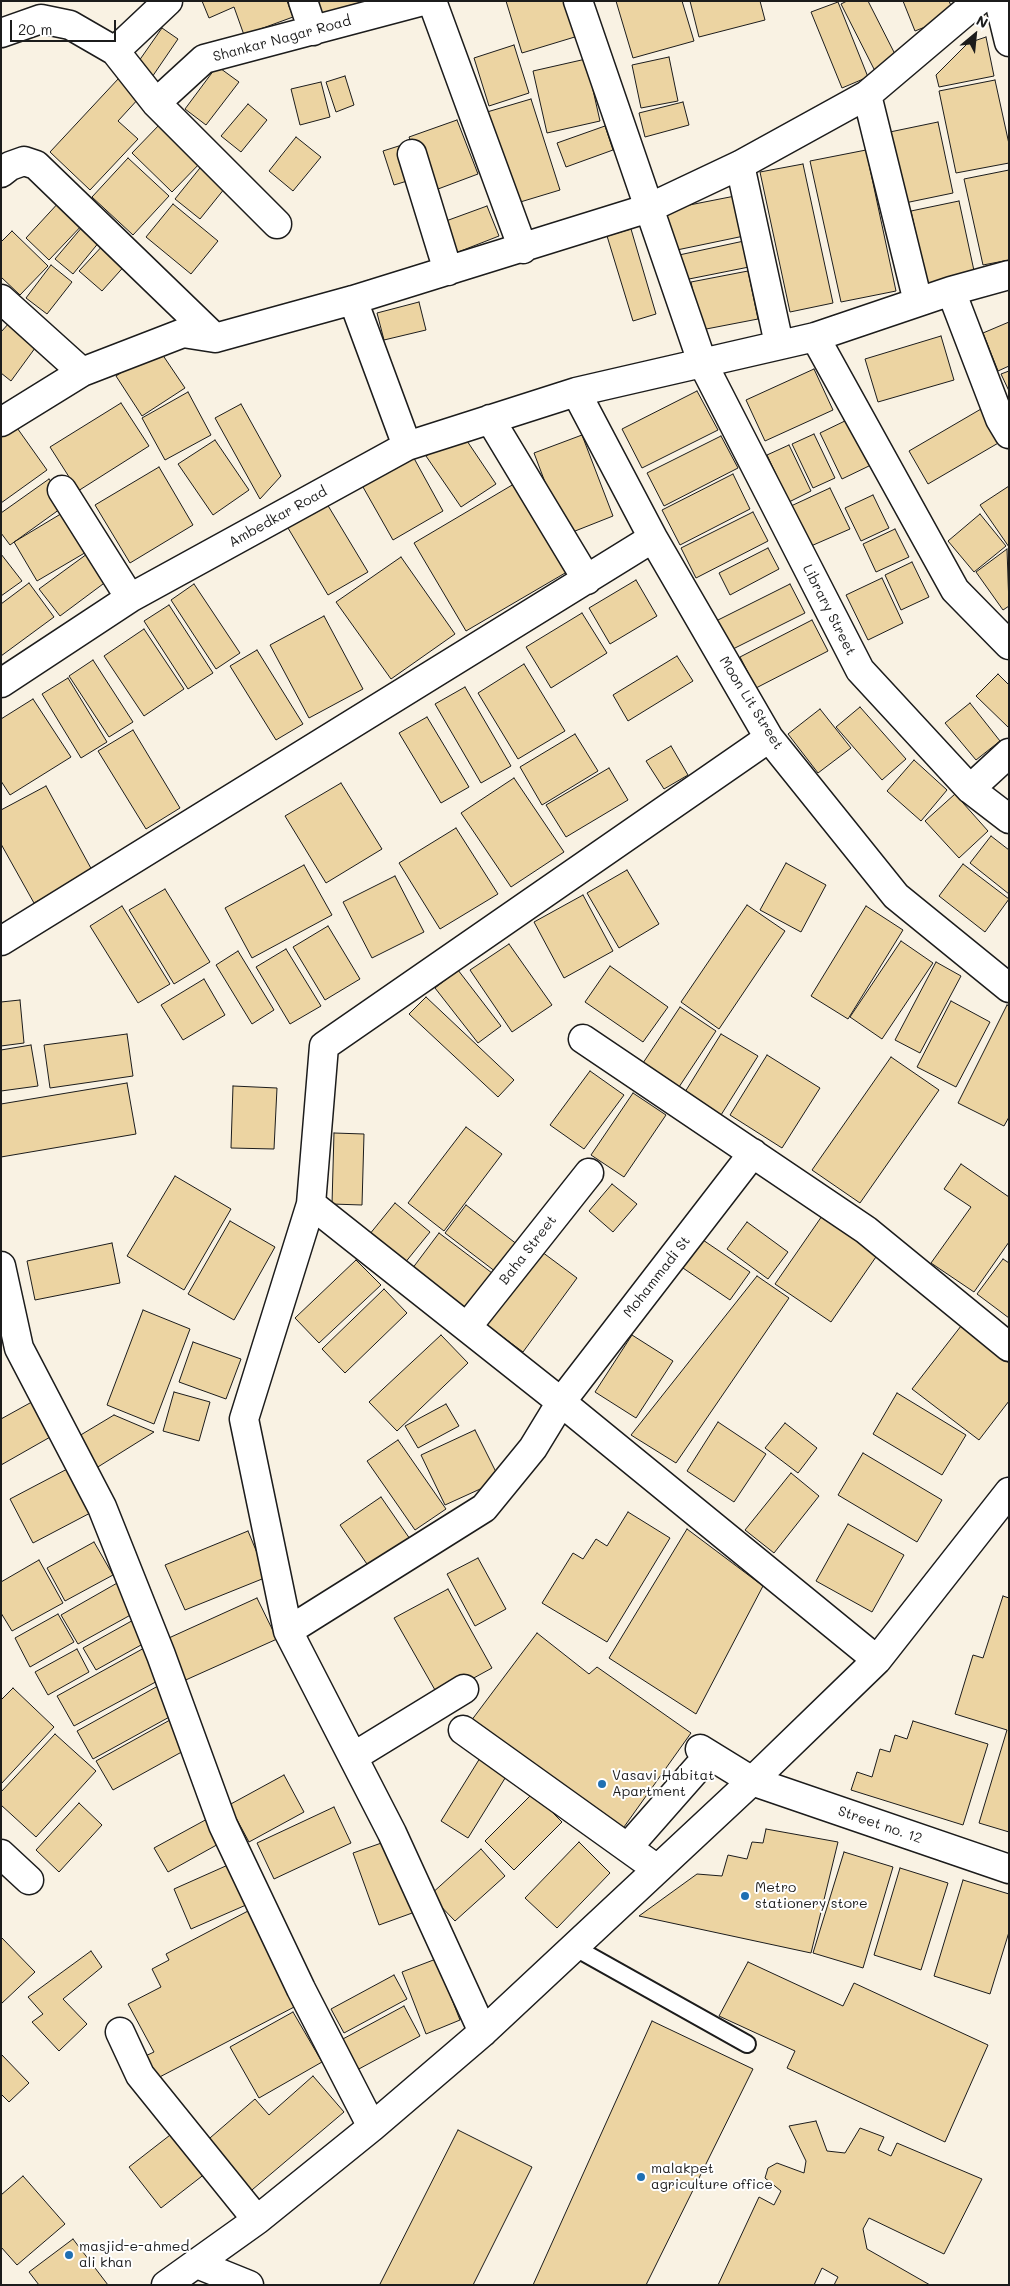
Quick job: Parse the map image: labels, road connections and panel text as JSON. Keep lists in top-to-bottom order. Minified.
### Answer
{"streets":{"street":["Shankar Nagar Road","Ambedkar Road","Library Street","Moon Lit Street","Baha Street","Mohammadi St","Street no. 12"]},"crossings":[["Ambedkar Road","Library Street"],["Ambedkar Road","Moon Lit Street"]],"places":["Vasavi Habitat Apartment","Metro stationery store","malakpet agriculture office","masjid-e-ahmed ali khan"],"scale_bar":"20 m","north":"top right"}
